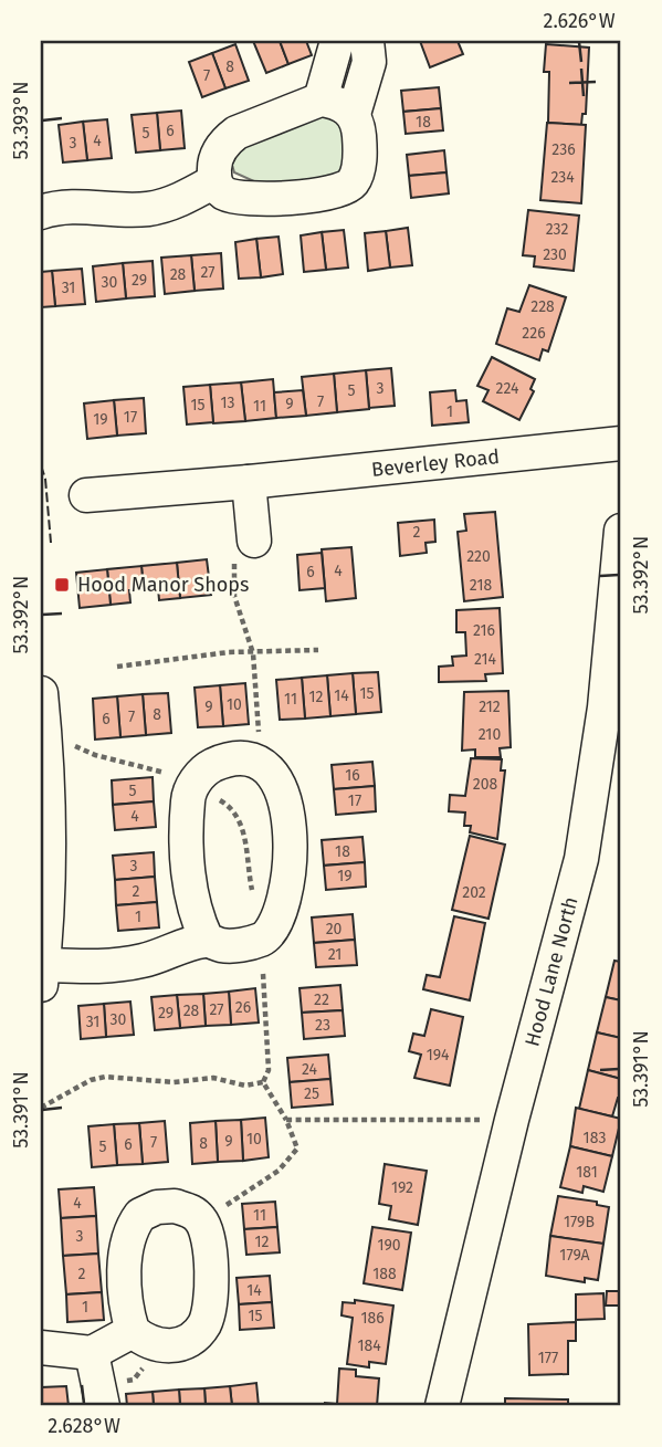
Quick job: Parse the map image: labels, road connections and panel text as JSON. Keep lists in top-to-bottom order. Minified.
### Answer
{"streets":{"street":["Beverley Road","Hood Lane North"]},"places":{"transit":["Hood Manor Shops"]},"house_numbers":["8","7","18","6","5","4","3","236","234","232","230","27","28","29","30","31","228","226","3","224","5","7","13","9","15","11","1","17","19","2","220","4","6","218","216","214","15","14","12","11","10","9","212","8","7","6","210","16","208","5","17","4","18","3","19","2","202","1","20","21","22","26","27","28","29","30","31","23","194","24","25","183","10","9","7","8","6","5","181","192","4","11","179B","3","12","190","179A","2","188","14","1","15","186","184","177"],"coordinates":["2.626°W","53.393°N","53.392°N","53.391°N","2.628°W"]}
